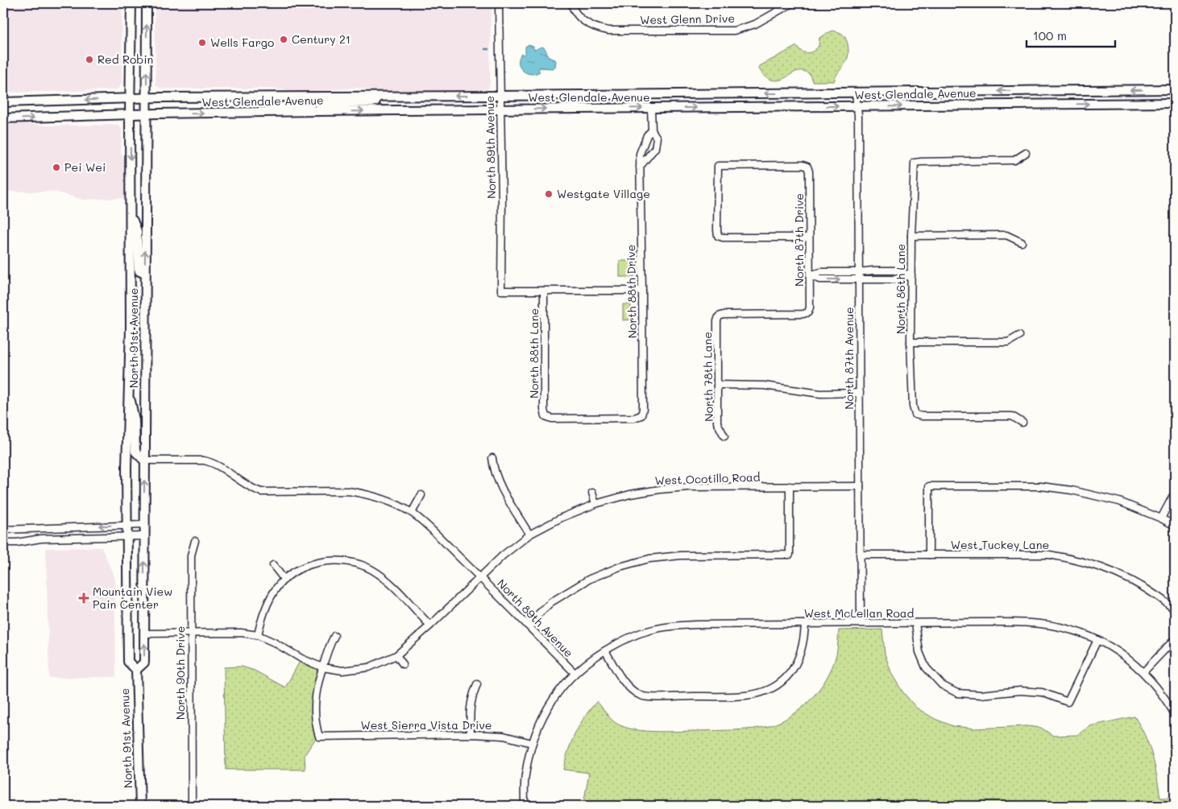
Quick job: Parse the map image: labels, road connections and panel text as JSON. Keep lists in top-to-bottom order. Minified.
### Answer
{"streets":{"main road":["West Glendale Avenue","North 91st Avenue"],"street":["West Glenn Drive","North 89th Avenue","North 87th Drive","North 86th Lane","North 88th Drive","North 88th Lane","North 87th Avenue","North 78th Lane","West Ocotillo Road","West Tuckey Lane","West McLellan Road","North 90th Drive","West Sierra Vista Drive"]},"crossings":[["West Glendale Avenue","North 89th Avenue"],["West Glendale Avenue","North 88th Drive"],["West Glendale Avenue","North 91st Avenue"],["West Glendale Avenue","North 87th Avenue"],["North 89th Avenue","North 88th Lane"],["North 89th Avenue","West Ocotillo Road"],["North 89th Avenue","West McLellan Road"],["North 89th Avenue","West Sierra Vista Drive"],["North 87th Drive","North 78th Lane"],["North 88th Drive","North 88th Lane"],["North 87th Avenue","West Ocotillo Road"],["North 87th Avenue","West Tuckey Lane"],["North 87th Avenue","West McLellan Road"]],"places":{"other":["Century 21","Wells Fargo","Red Robin","Pei Wei","Westgate Village"],"health":["Mountain View Pain Center"]},"scale_bar":"100 m"}
